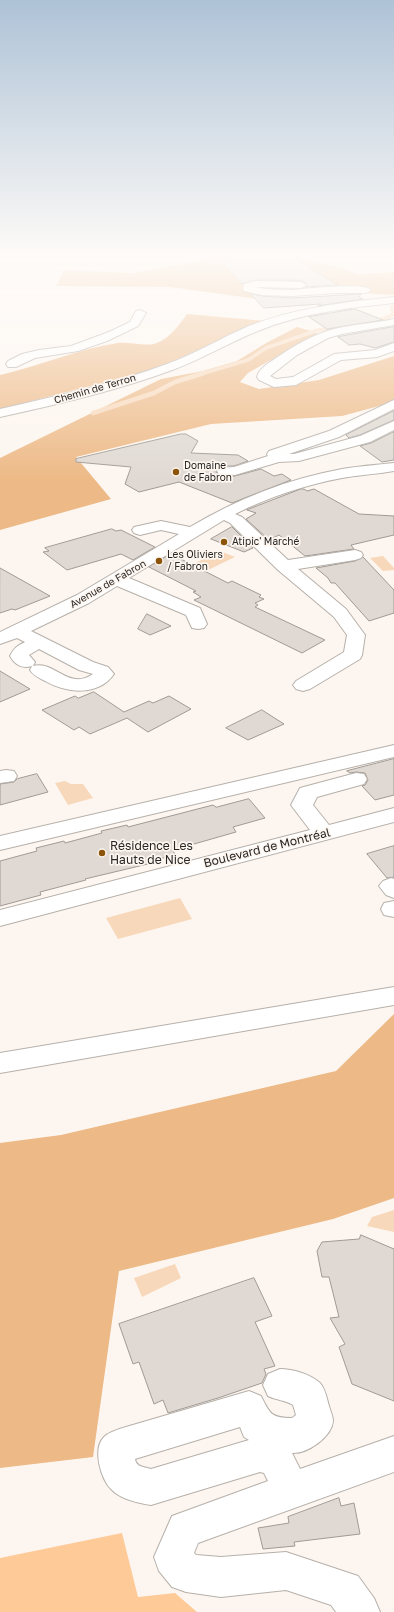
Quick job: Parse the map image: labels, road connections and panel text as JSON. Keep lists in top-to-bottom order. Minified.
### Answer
{"streets":{"street":["Chemin de Terron","Avenue de Fabron","Boulevard de Montréal"]},"places":["Domaine de Fabron","Atipic' Marché","Les Oliviers / Fabron","Résidence Les Hauts de Nice"]}
